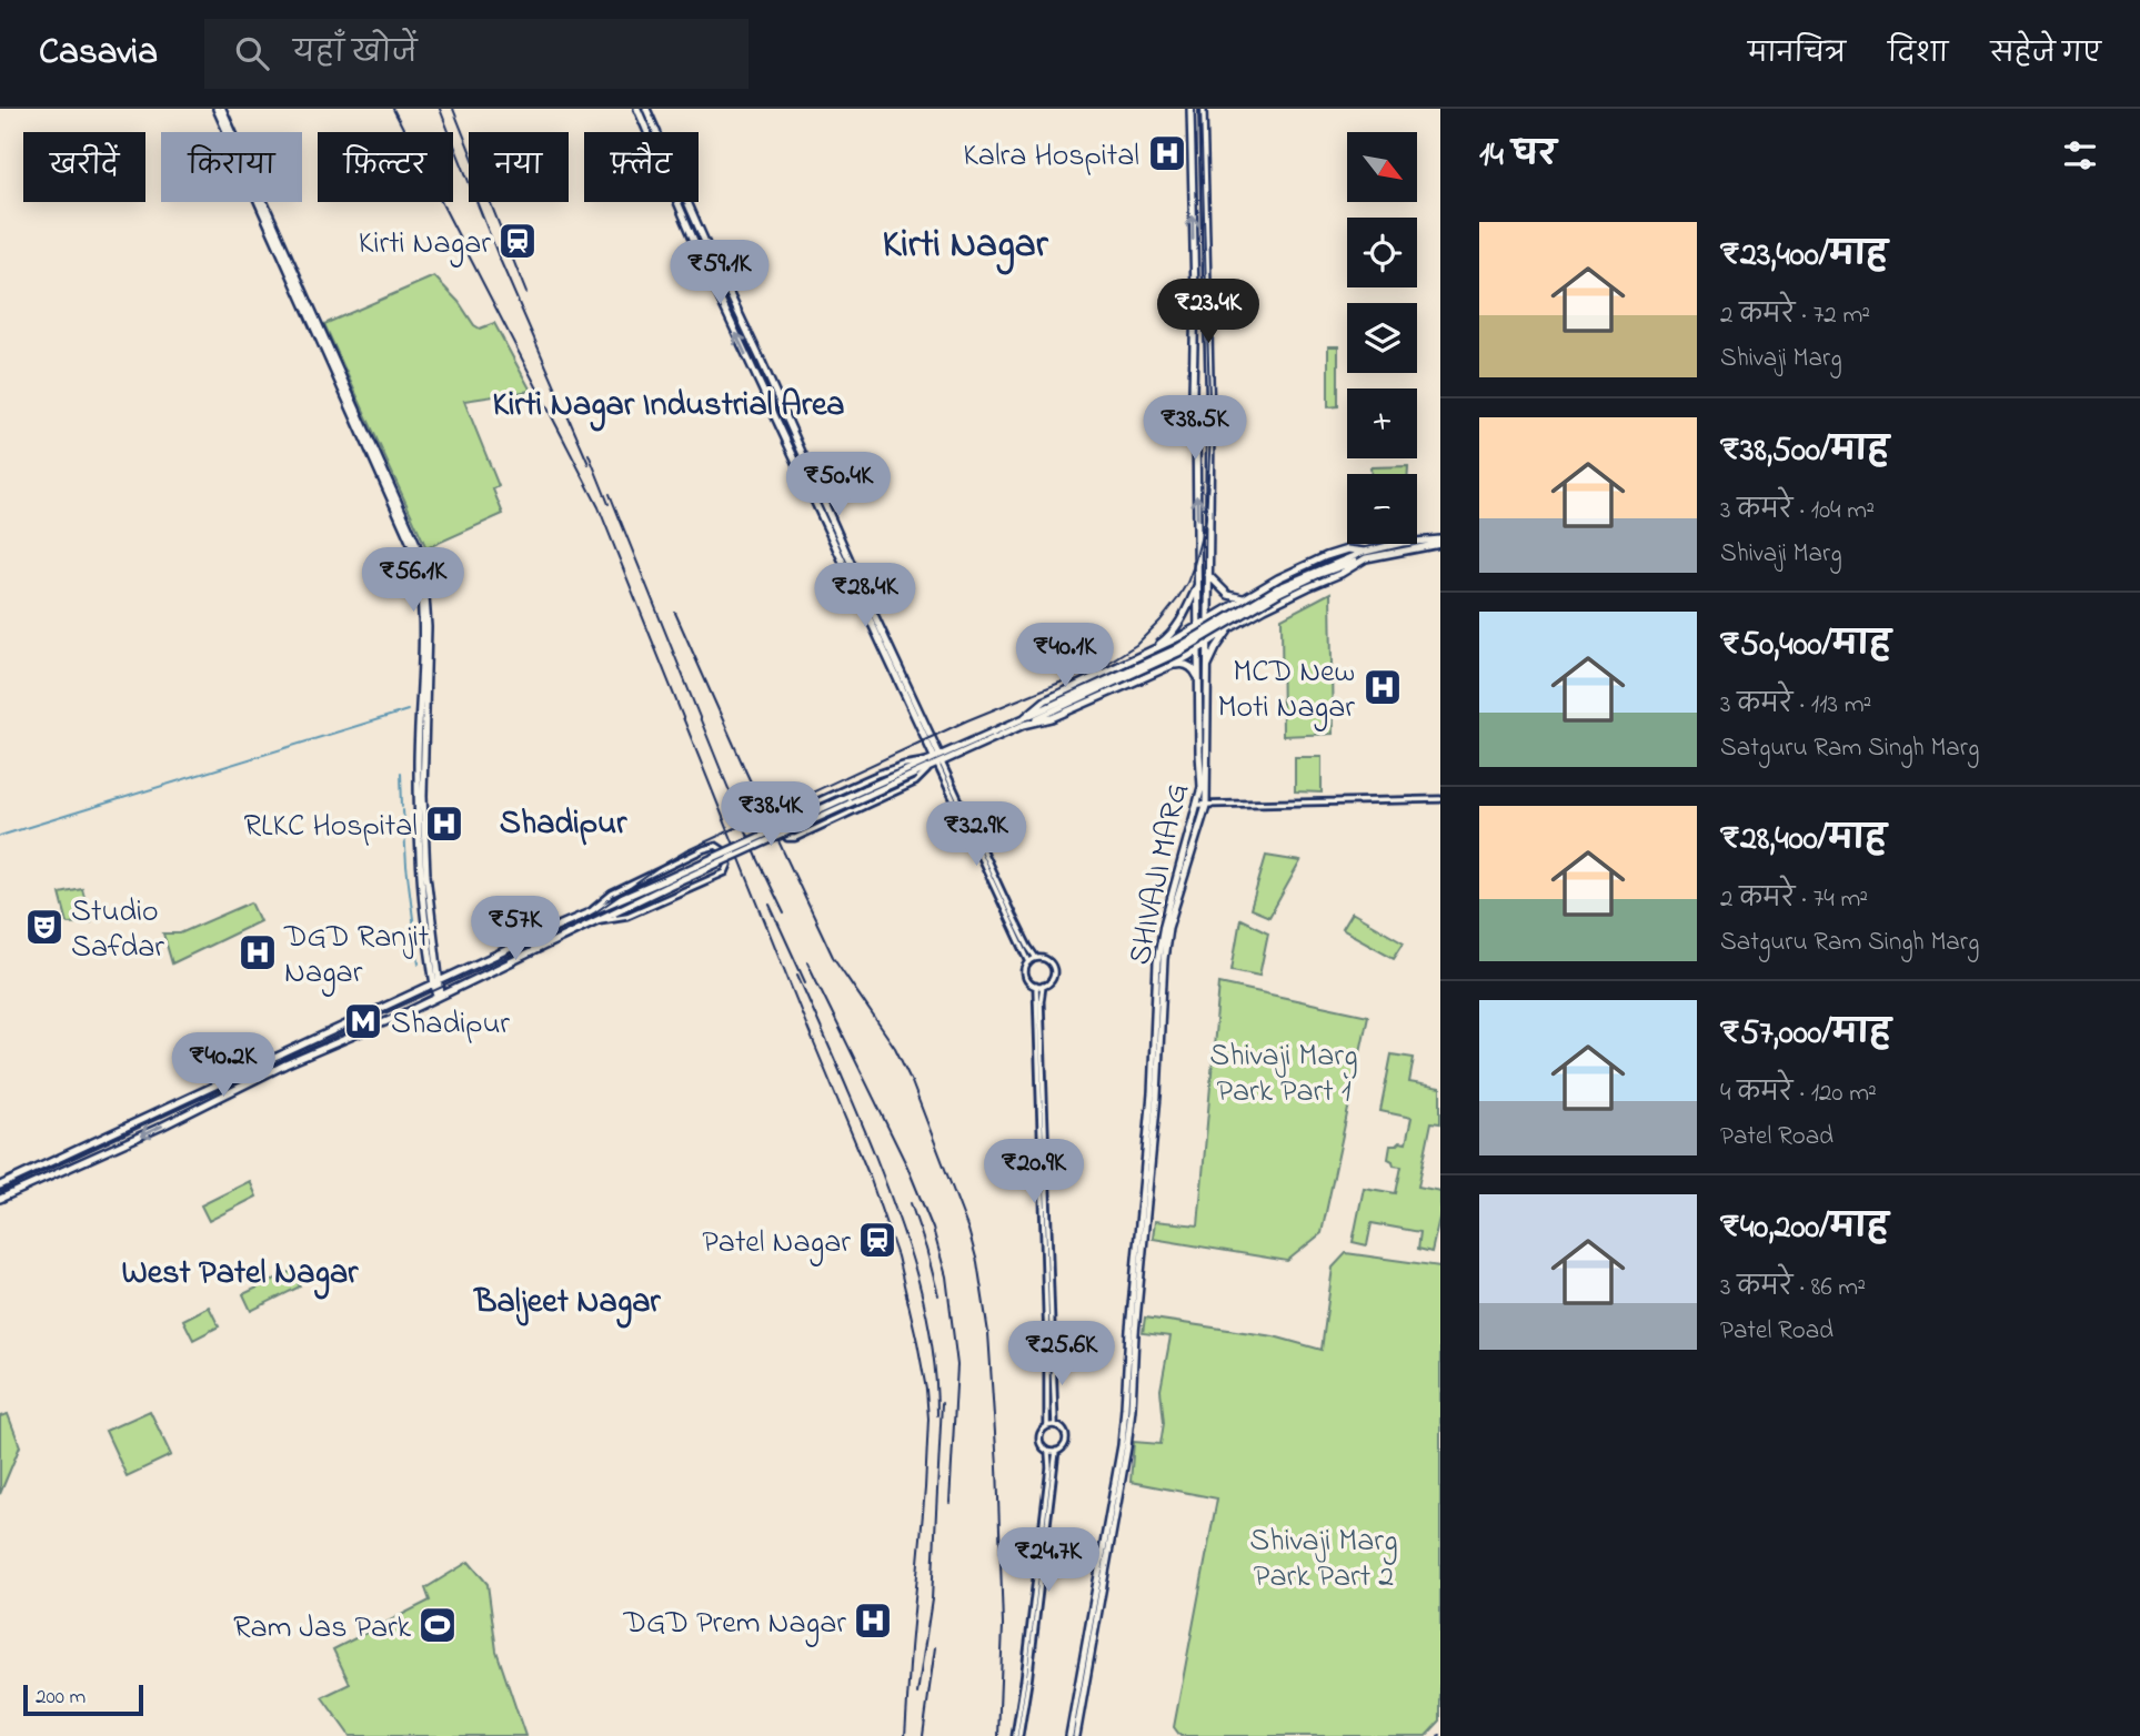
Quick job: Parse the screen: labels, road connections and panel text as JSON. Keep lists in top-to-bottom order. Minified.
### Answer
{"streets":{"main road":["SHIVAJI MARG"]},"districts":["Kirti Nagar","Kirti Nagar Industrial Area","Shadipur","West Patel Nagar","Baljeet Nagar"],"parks":["Shivaji Marg Park Part 1","Shivaji Marg Park Part 2"],"places":{"hospital":["Kalra Hospital","MCD New Moti Nagar","RLKC Hospital","DGD Ranjit Nagar","DGD Prem Nagar"],"station":["Kirti Nagar","Patel Nagar"],"theatre":["Studio Safdar"],"metro station":["Shadipur"],"sports":["Ram Jas Park"]},"scale_bar":"200 m","north":"bottom right","page":{"header":"Casavia","search":"यहाँ खोजें","nav":["मानचित्र","दिशा","सहेजे गए"],"heading":"14 घर","map_buttons":["+","−"],"chip":["खरीदें","किराया","फ़िल्टर","नया","फ़्लैट"],"list":[{"name":"₹23,400/माह","note":"2 कमरे · 72 m² · Shivaji Marg"},{"name":"₹38,500/माह","note":"3 कमरे · 104 m² · Shivaji Marg"},{"name":"₹50,400/माह","note":"3 कमरे · 113 m² · Satguru Ram Singh Marg"},{"name":"₹28,400/माह","note":"2 कमरे · 74 m² · Satguru Ram Singh Marg"},{"name":"₹57,000/माह","note":"4 कमरे · 120 m² · Patel Road"},{"name":"₹40,200/माह","note":"3 कमरे · 86 m² · Patel Road"}],"price":["₹59.1K","₹23.4K","₹38.5K","₹50.4K","₹56.1K","₹28.4K","₹40.1K","₹38.4K","₹32.9K","₹57K","₹40.2K","₹20.9K","₹25.6K","₹24.7K"],"scale":"200 m"}}
